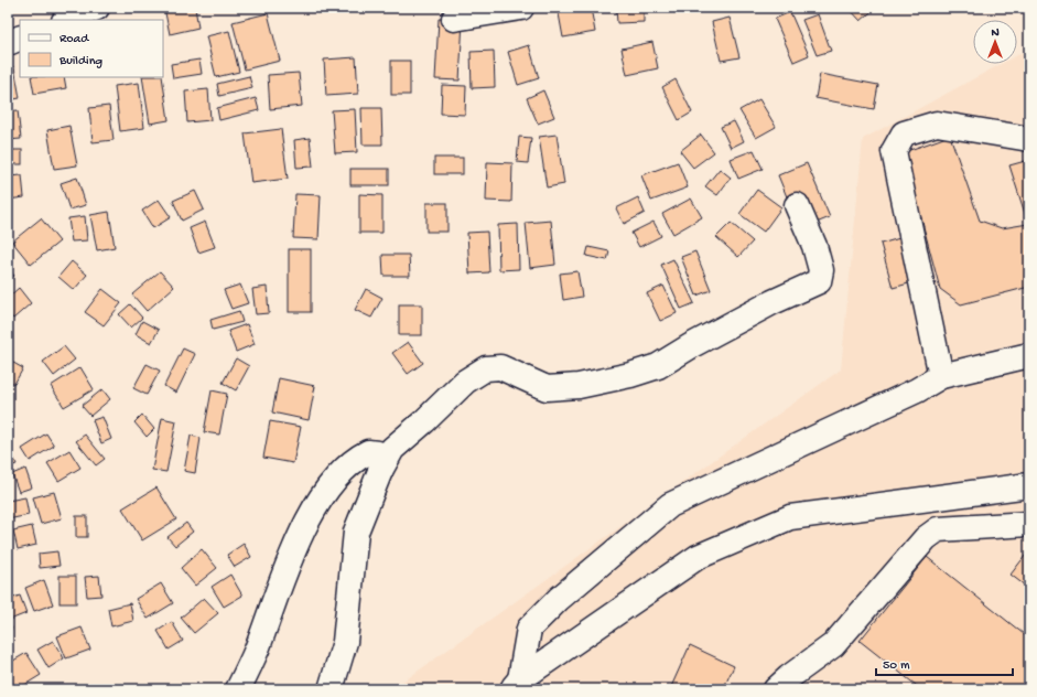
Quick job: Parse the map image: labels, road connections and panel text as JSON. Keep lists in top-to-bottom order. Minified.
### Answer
{"legend":["Road","Building"],"scale_bar":"50 m","north":"top"}
